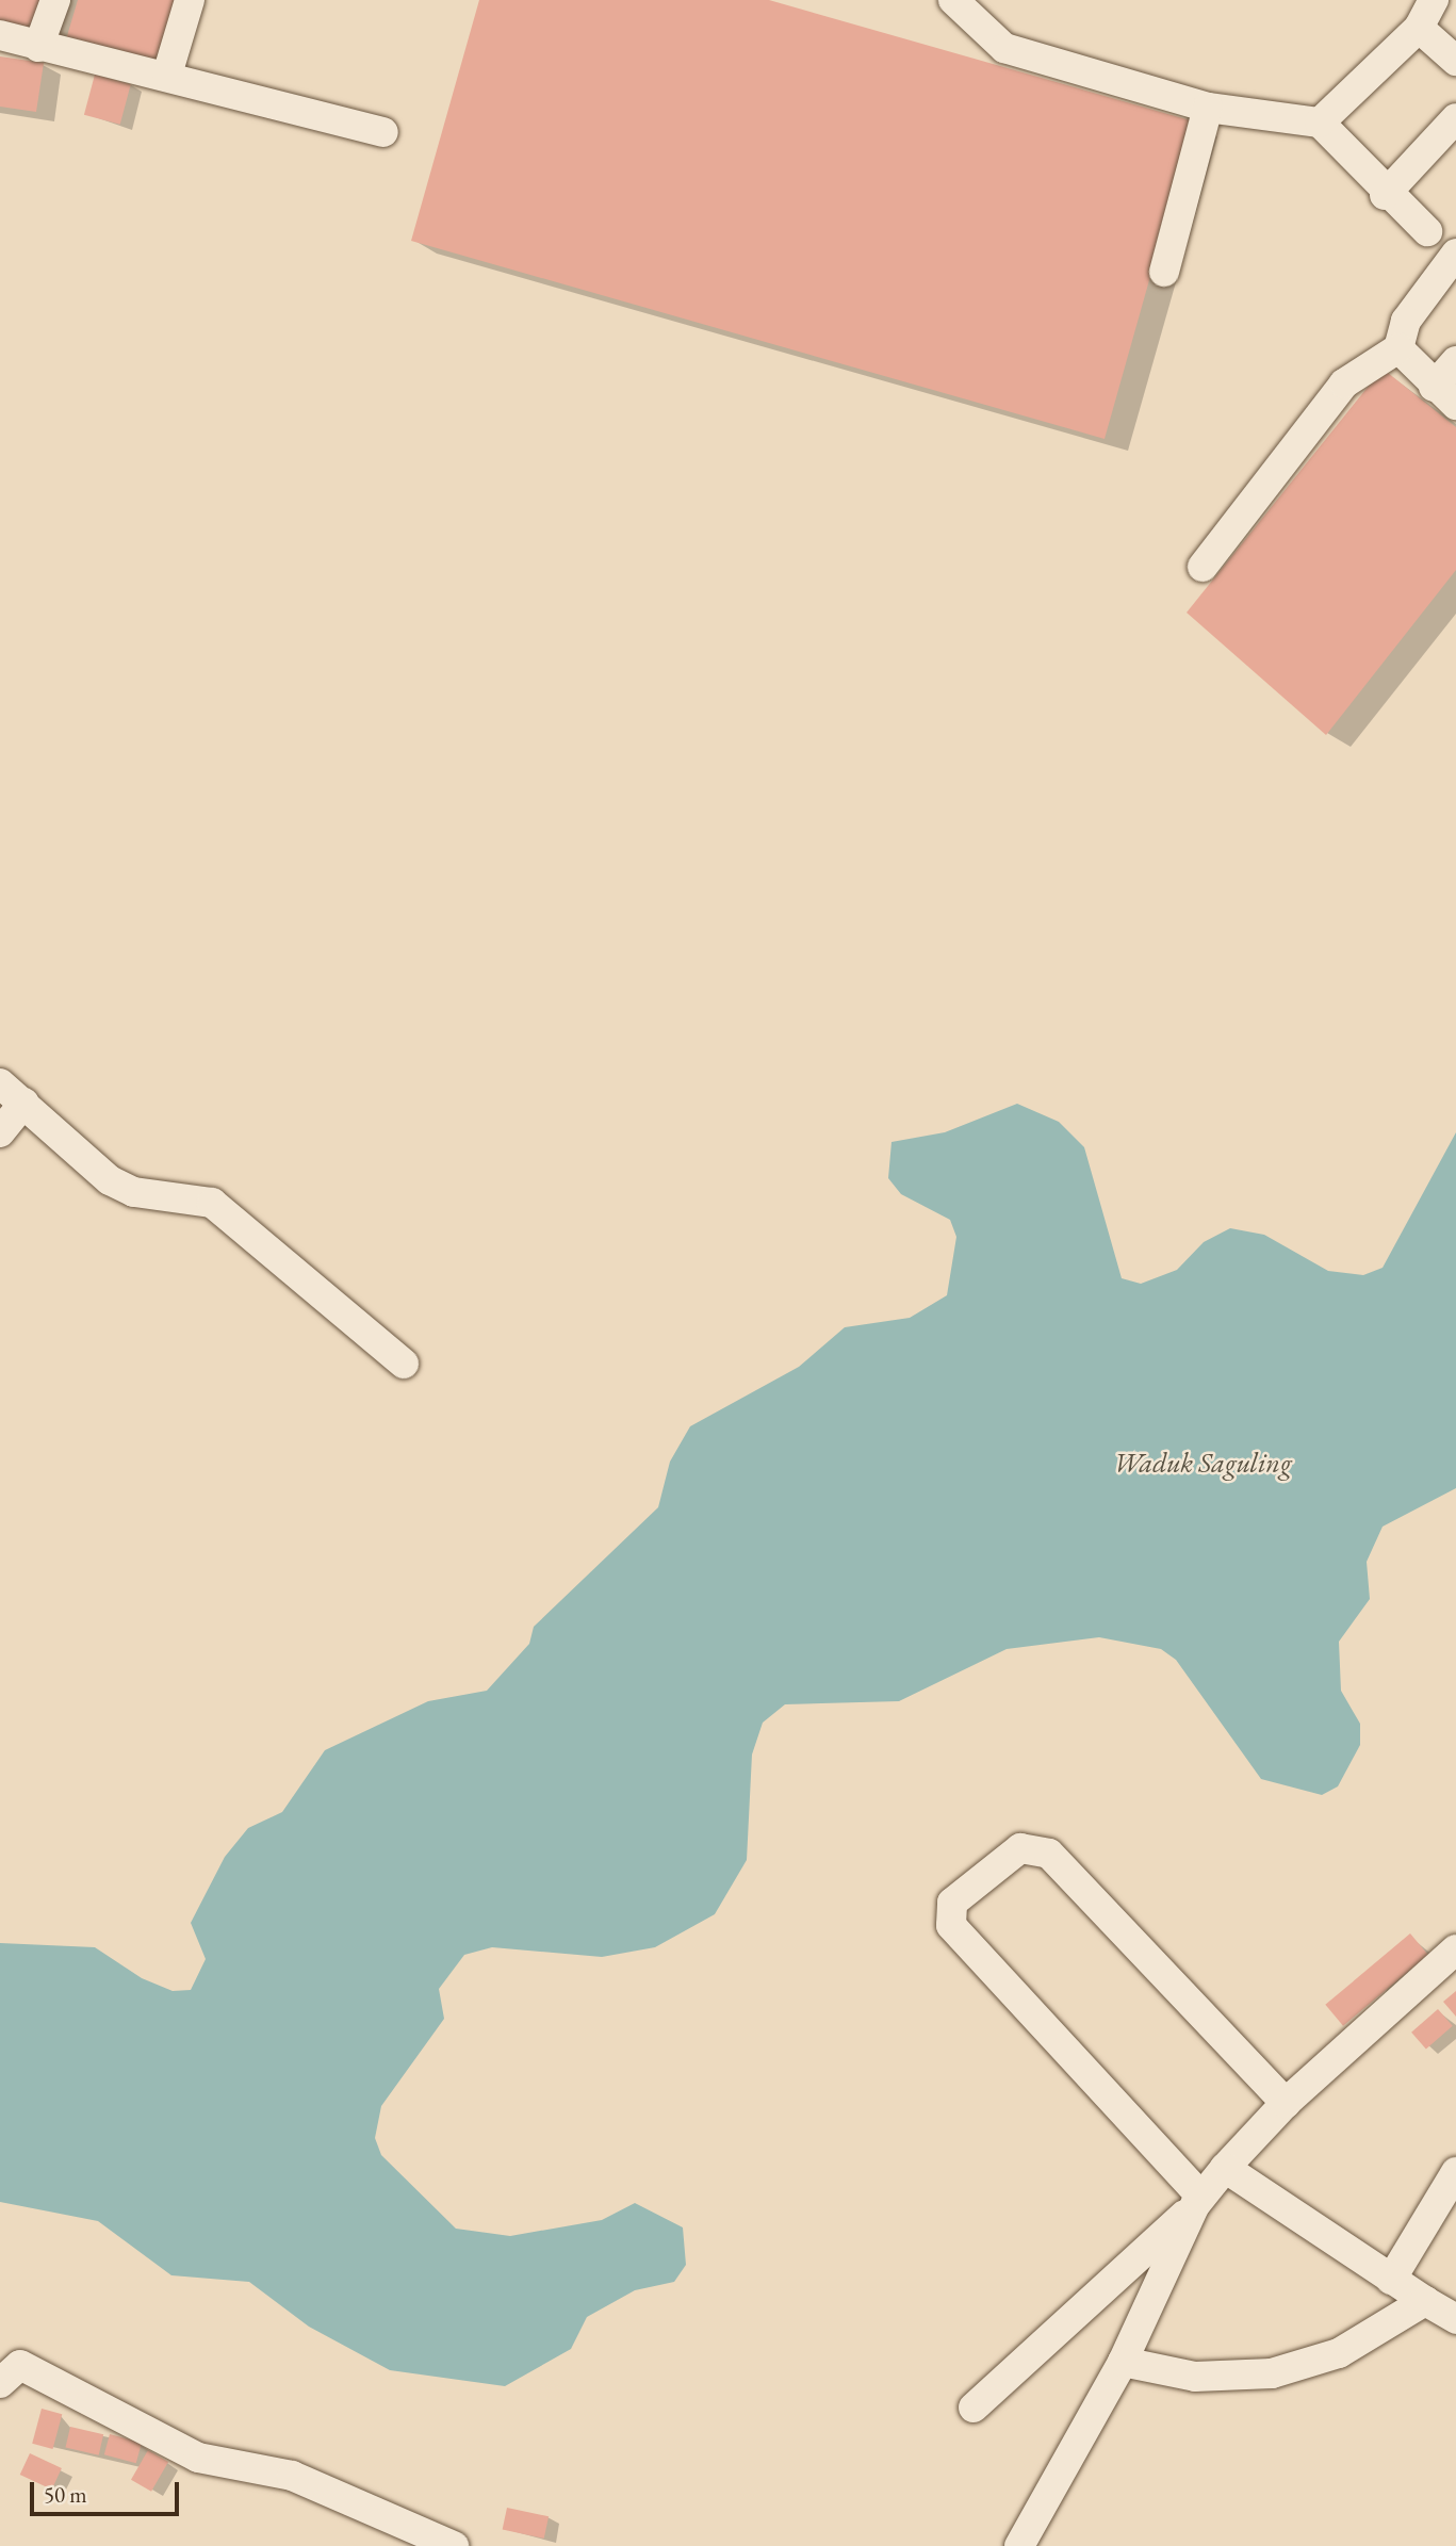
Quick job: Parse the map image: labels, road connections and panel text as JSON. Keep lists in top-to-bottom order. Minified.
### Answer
{"water":["Waduk Saguling"],"scale_bar":"50 m"}
